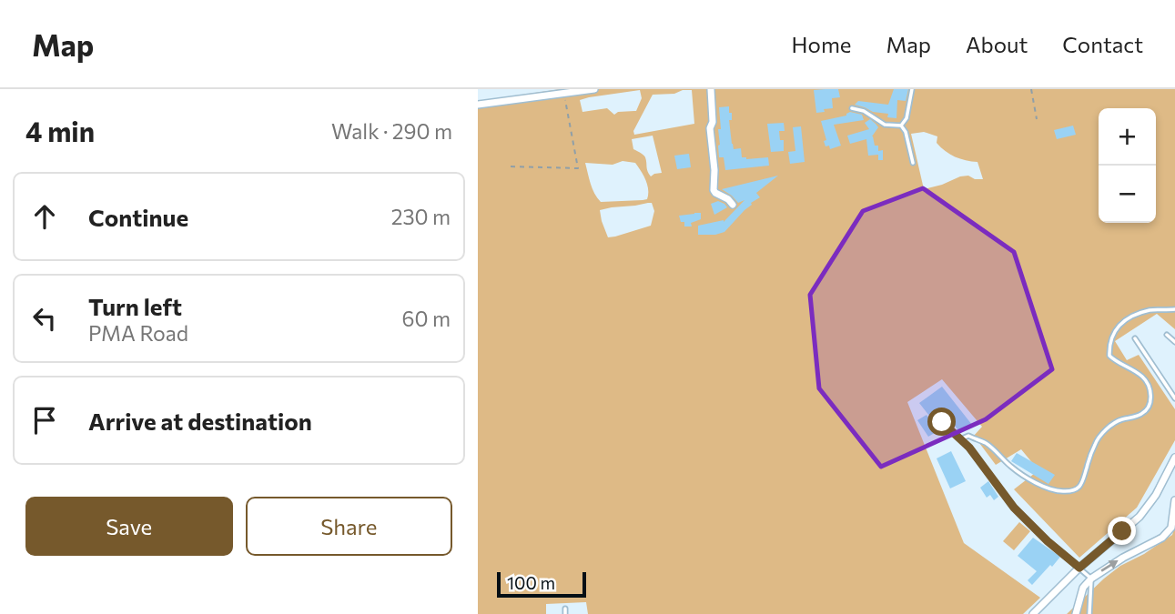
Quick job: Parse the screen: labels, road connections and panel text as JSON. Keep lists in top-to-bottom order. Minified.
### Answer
{"scale_bar":"100 m","page":{"header":"Map","nav":["Home","Map","About","Contact"],"heading":["4 min","Walk · 290 m"],"map_buttons":["+","−"],"list":[["Continue","230 m"],["Turn left","PMA Road","60 m"],"Arrive at destination"],"buttons":["Save","Share"],"scale":"100 m"}}
